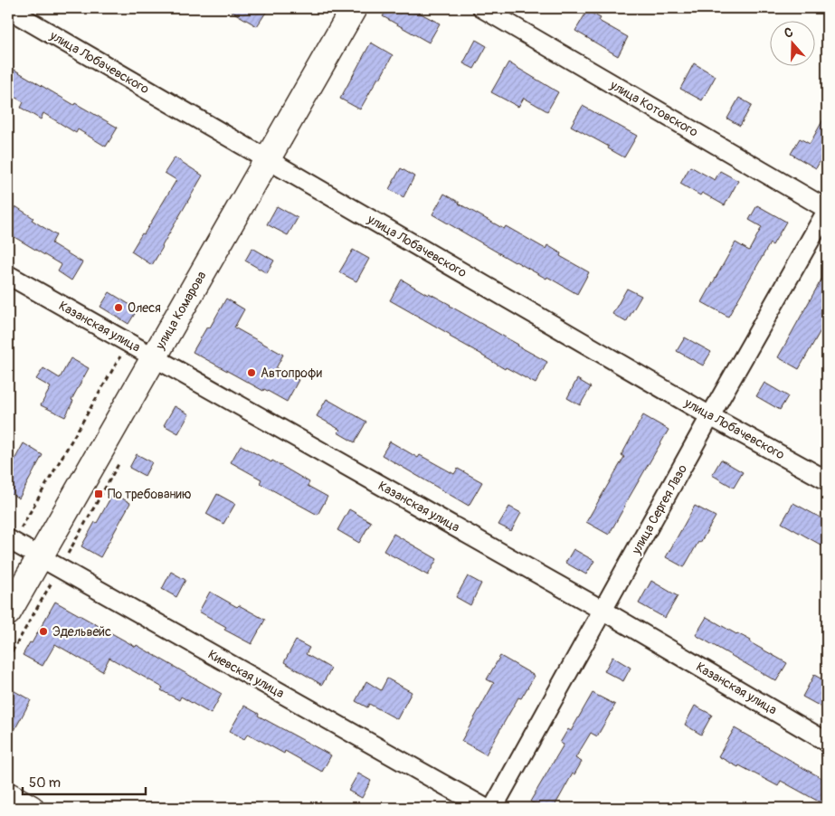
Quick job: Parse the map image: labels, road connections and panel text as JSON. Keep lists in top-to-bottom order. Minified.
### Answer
{"streets":{"main road":["улица Комарова"],"street":["улица Лобачевского","улица Котовского","Казанская улица","улица Сергея Лазо","Киевская улица"]},"crossings":[["улица Лобачевского","улица Комарова"],["улица Лобачевского","улица Сергея Лазо"],["улица Котовского","улица Сергея Лазо"],["улица Комарова","Казанская улица"],["улица Комарова","Киевская улица"],["Казанская улица","улица Сергея Лазо"]],"places":{"other":["Олеся","Автопрофи","Эдельвейс"],"transit":["По требованию"]},"scale_bar":"50 m","north":"top"}
